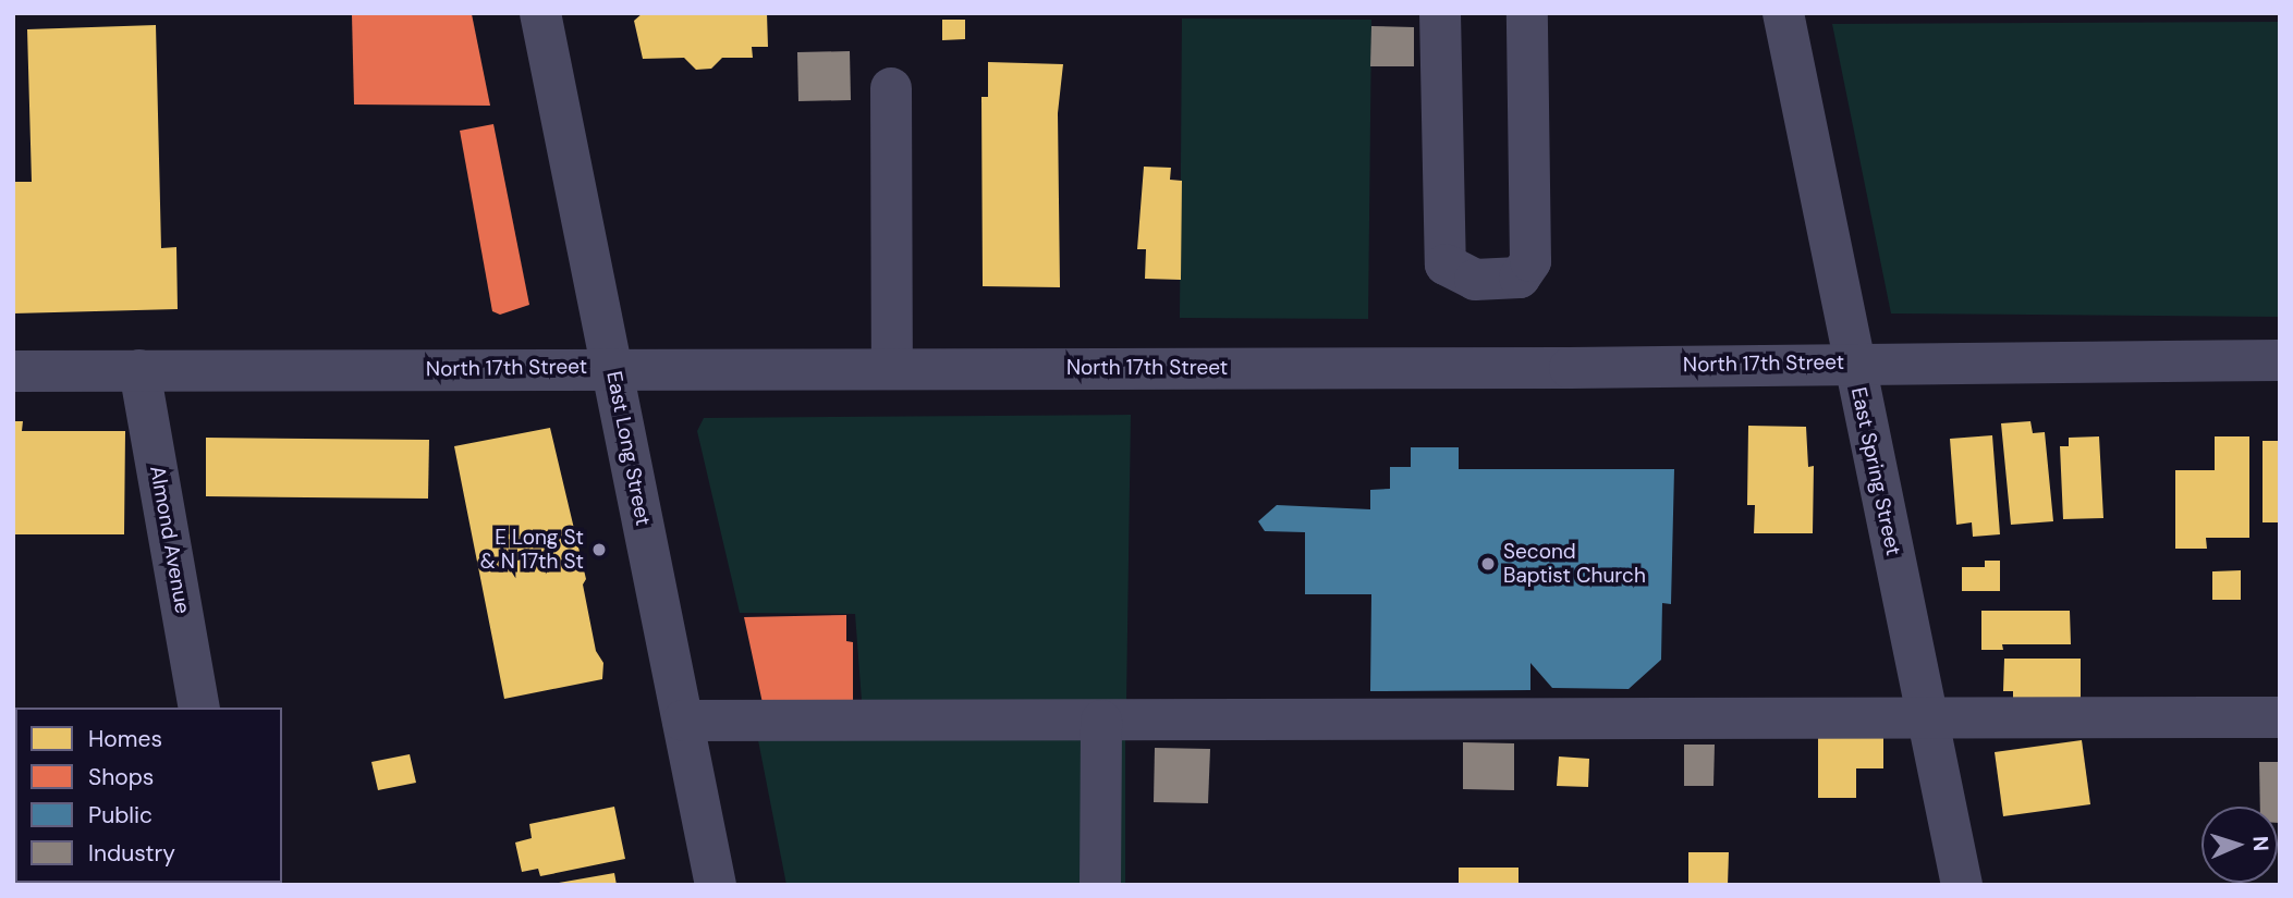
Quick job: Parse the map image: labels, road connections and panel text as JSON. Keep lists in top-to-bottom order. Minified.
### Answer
{"streets":{"street":["North 17th Street","East Long Street","East Spring Street","Almond Avenue"]},"crossings":[["North 17th Street","East Long Street"],["North 17th Street","East Spring Street"],["North 17th Street","Almond Avenue"]],"places":["E Long St & N 17th St","Second Baptist Church"],"legend":["Homes","Shops","Public","Industry"],"north":"right"}
